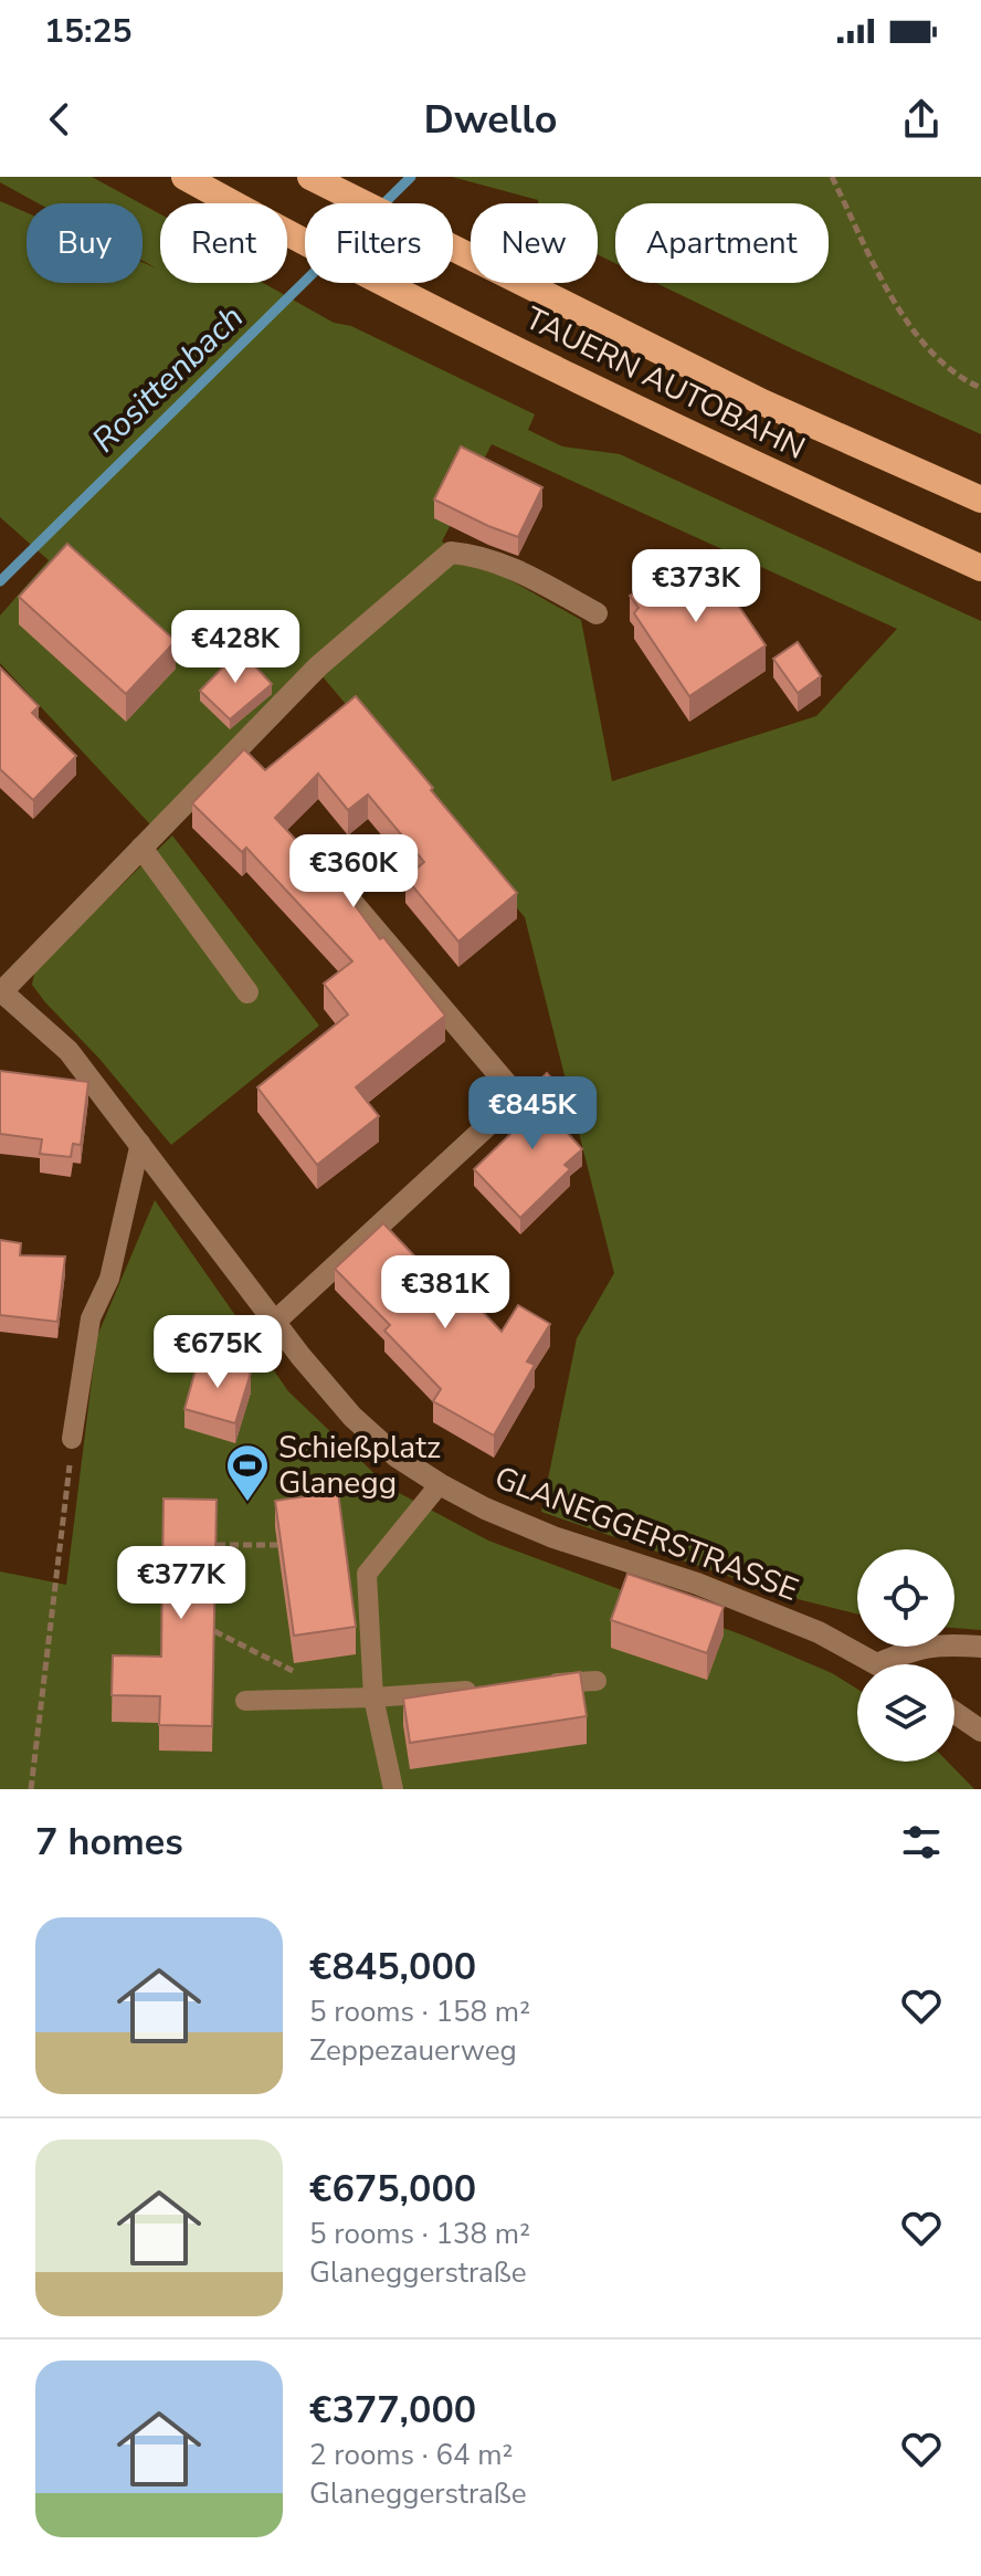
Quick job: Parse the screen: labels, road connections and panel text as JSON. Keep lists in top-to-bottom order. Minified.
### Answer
{"streets":{"highway":["TAUERN AUTOBAHN"],"street":["GLANEGGERSTRASSE"]},"water":["Rosittenbach"],"places":{"sports":["Schießplatz Glanegg"]},"page":{"status":"15:25","header":"Dwello","chip":["Buy","Rent","Filters","New","Apartment"],"price":["€373K","€428K","€360K","€845K","€381K","€675K","€377K"],"heading":"7 homes","list":[{"name":"€845,000","note":"5 rooms · 158 m² · Zeppezauerweg"},{"name":"€675,000","note":"5 rooms · 138 m² · Glaneggerstraße"},{"name":"€377,000","note":"2 rooms · 64 m² · Glaneggerstraße"}]}}
